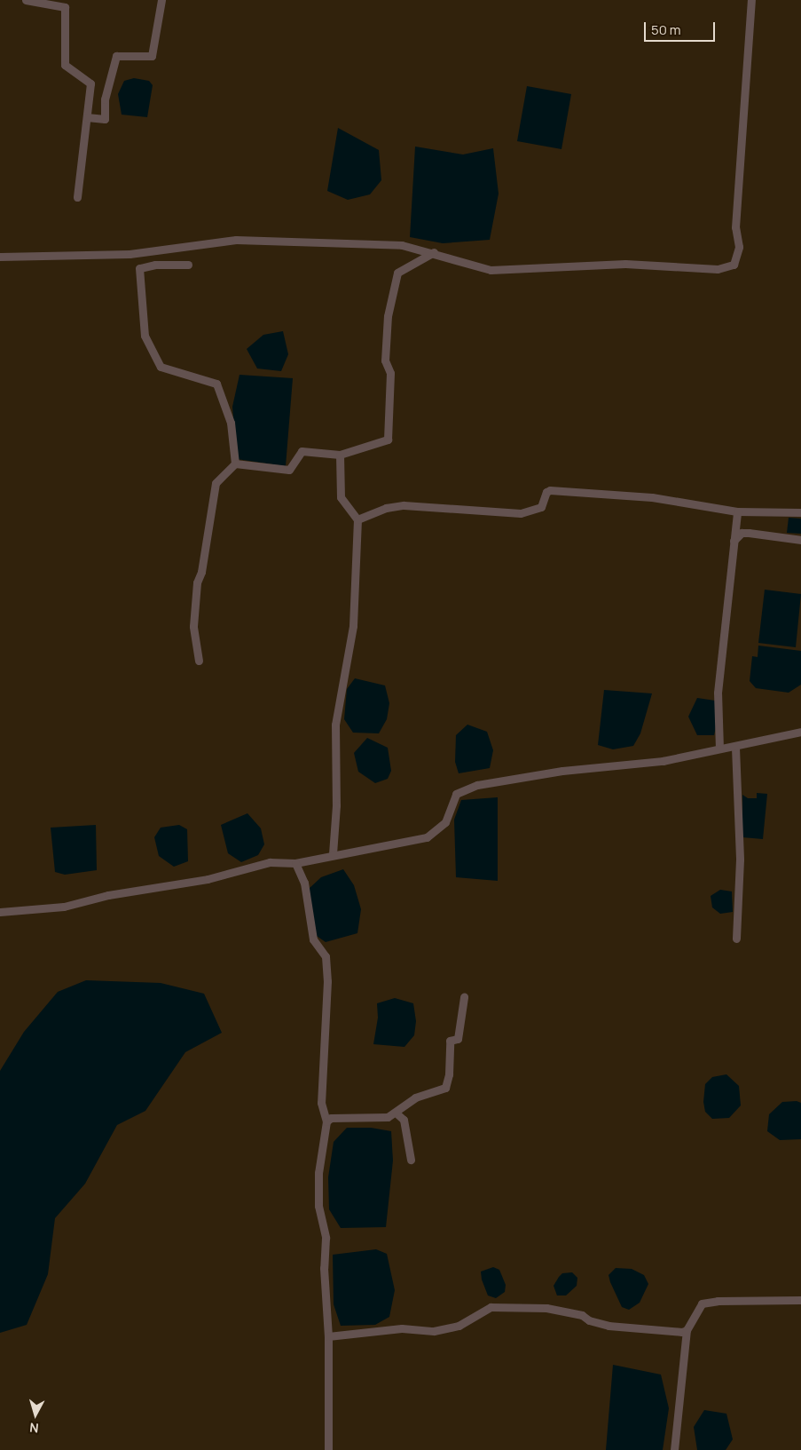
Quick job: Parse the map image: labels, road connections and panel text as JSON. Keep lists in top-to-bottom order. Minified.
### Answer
{"scale_bar":"50 m","north":"bottom"}
